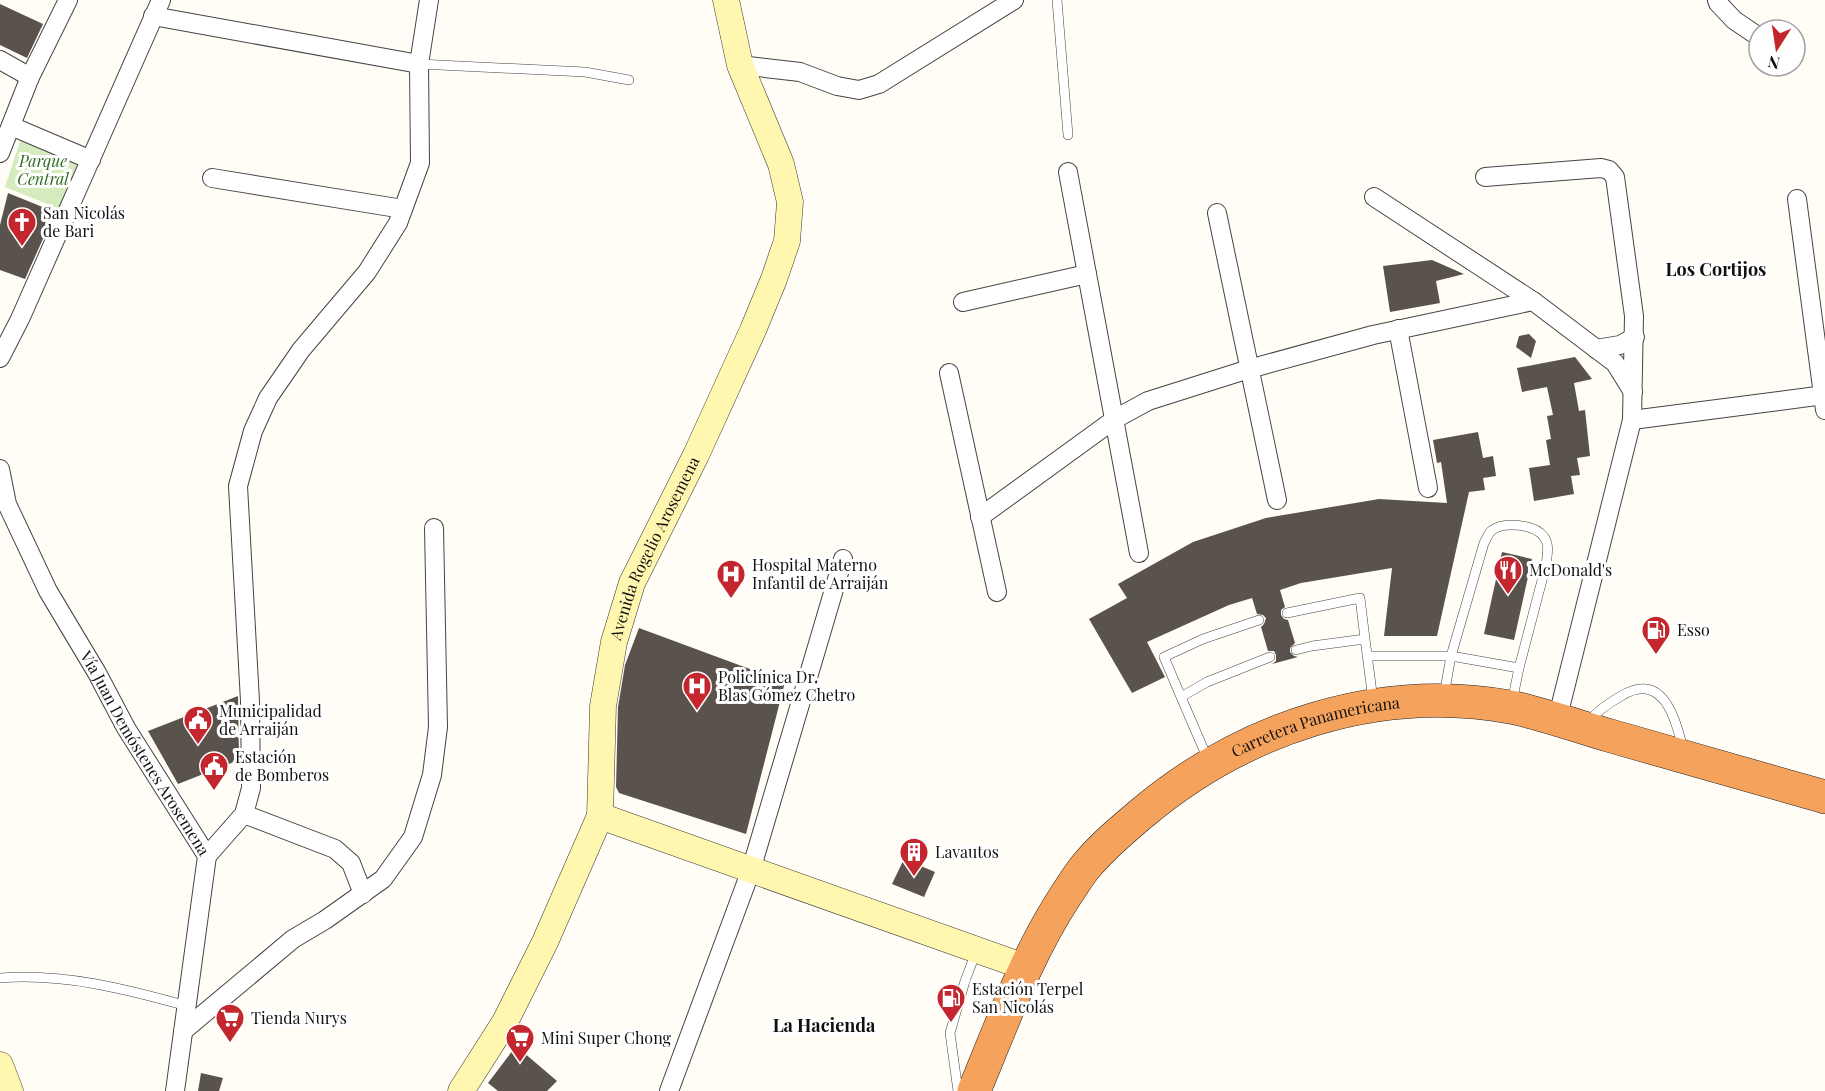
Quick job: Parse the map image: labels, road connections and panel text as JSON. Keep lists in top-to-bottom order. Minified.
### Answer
{"streets":{"highway":["Carretera Panamericana"],"street":["Avenida Rogelio Arosemena","Vía Juan Demóstenes Arosemena"]},"districts":["Los Cortijos","La Hacienda"],"parks":["Parque Central"],"places":{"church":["San Nicolás de Bari"],"restaurant":["McDonald's"],"hospital":["Hospital Materno Infantil de Arraiján","Policlínica Dr. Blas Gómez Chetro"],"fuel station":["Esso","Estación Terpel San Nicolás"],"public building":["Municipalidad de Arraiján","Estación de Bomberos"],"building":["Lavautos"],"supermarket":["Tienda Nurys","Mini Super Chong"]},"north":"bottom"}
